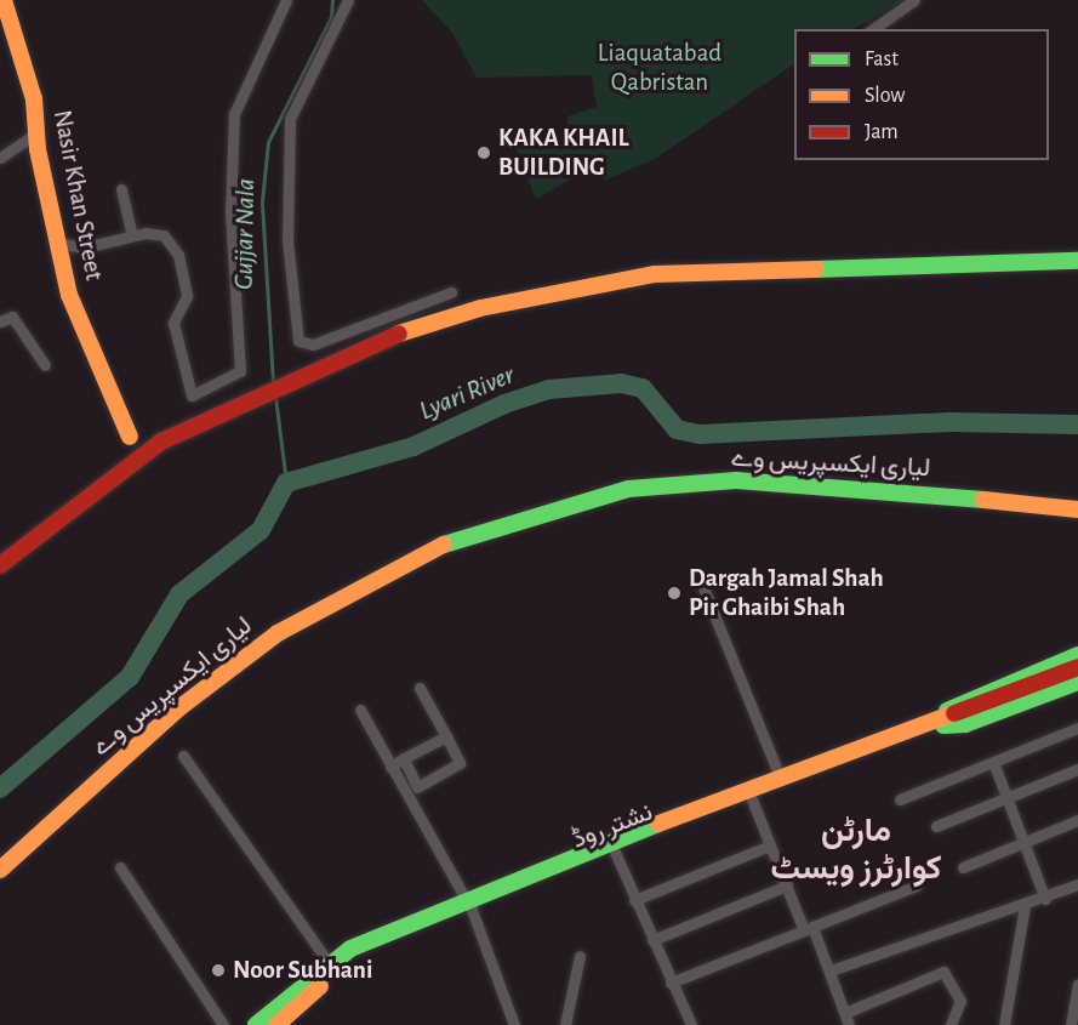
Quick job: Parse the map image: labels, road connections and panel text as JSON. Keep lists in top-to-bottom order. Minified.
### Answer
{"streets":{"main road":["Nasir Khan Street","لیاری ایکسپریس وے","نشتر روڈ"]},"districts":["مارٹن کوارٹرز ویسٹ"],"water":["Gujjar Nala","Lyari River"],"parks":["Liaquatabad Qabristan"],"places":["KAKA KHAIL BUILDING","Dargah Jamal Shah Pir Ghaibi Shah","Noor Subhani"],"legend":["Fast","Slow","Jam"]}
